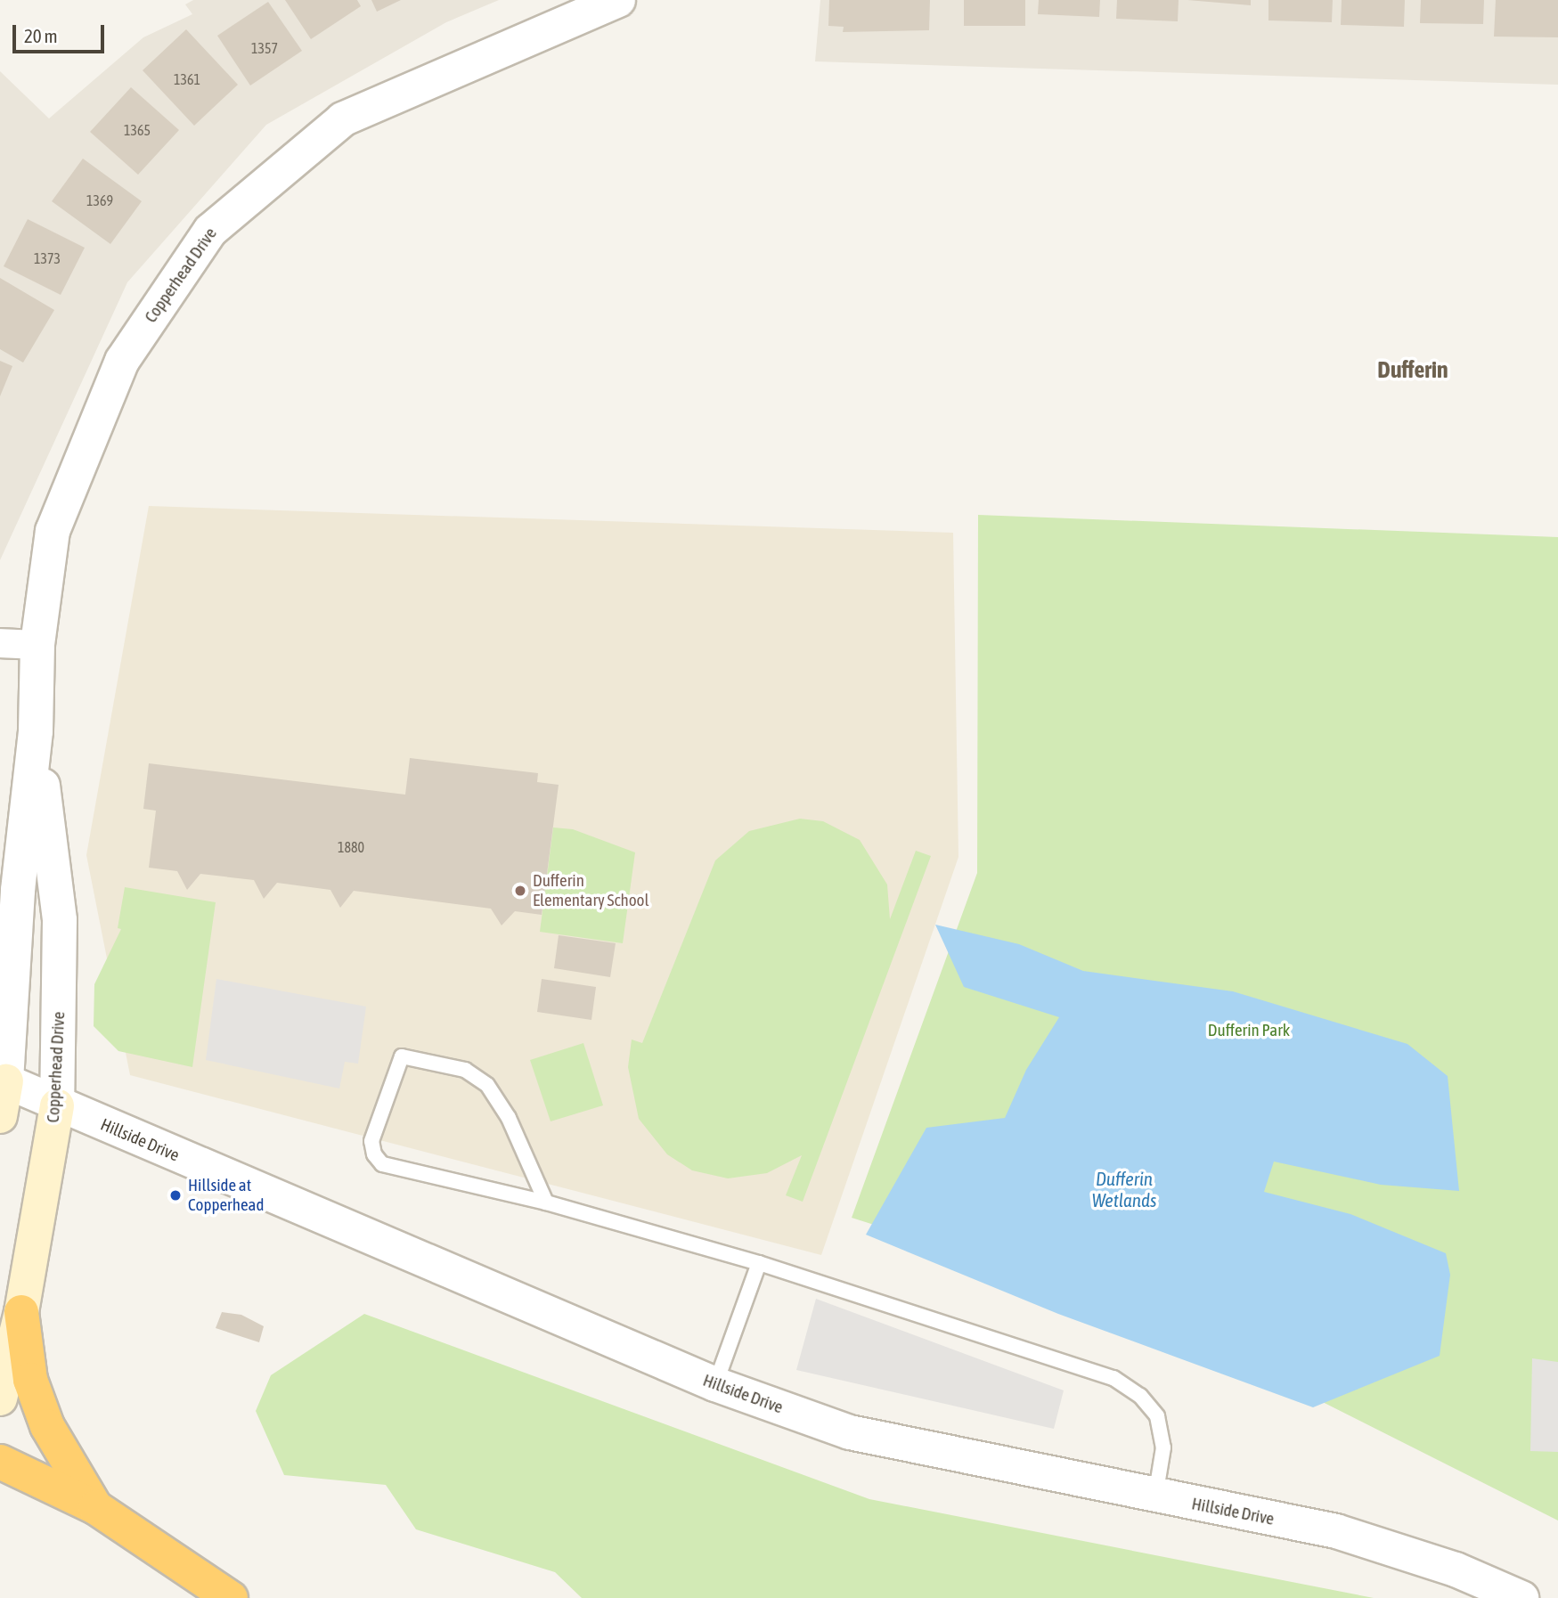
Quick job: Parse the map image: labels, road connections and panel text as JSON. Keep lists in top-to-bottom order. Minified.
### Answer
{"streets":{"main road":["Copperhead Drive"],"street":["Hillside Drive"]},"crossings":[["Copperhead Drive","Hillside Drive"]],"districts":["Dufferin"],"water":["Dufferin Wetlands"],"parks":["Dufferin Park"],"places":["Dufferin Elementary School","Hillside at Copperhead"],"house_numbers":["1357","1361","1365","1369","1373","1880"],"scale_bar":"20 m"}
